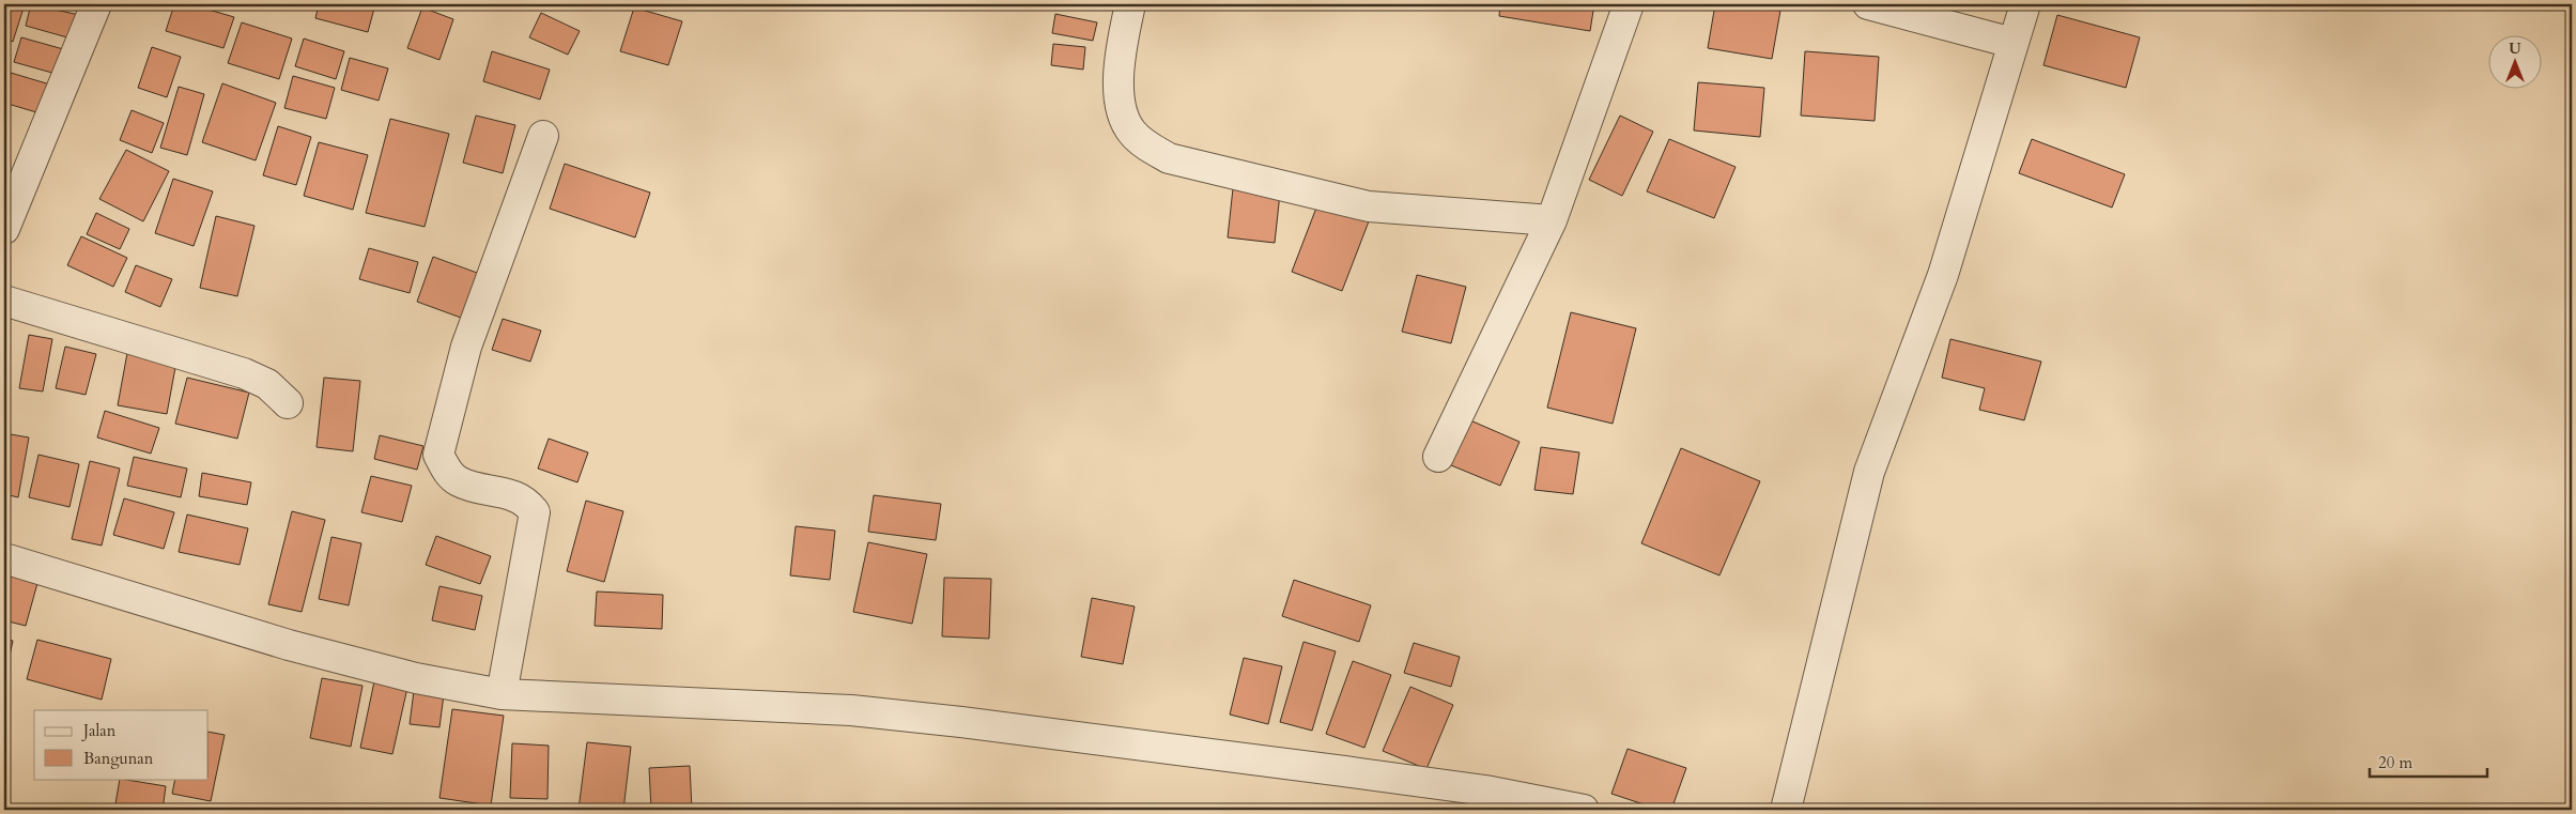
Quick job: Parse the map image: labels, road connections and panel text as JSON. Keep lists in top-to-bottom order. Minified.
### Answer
{"legend":["Jalan","Bangunan"],"scale_bar":"20 m","north":"top"}
